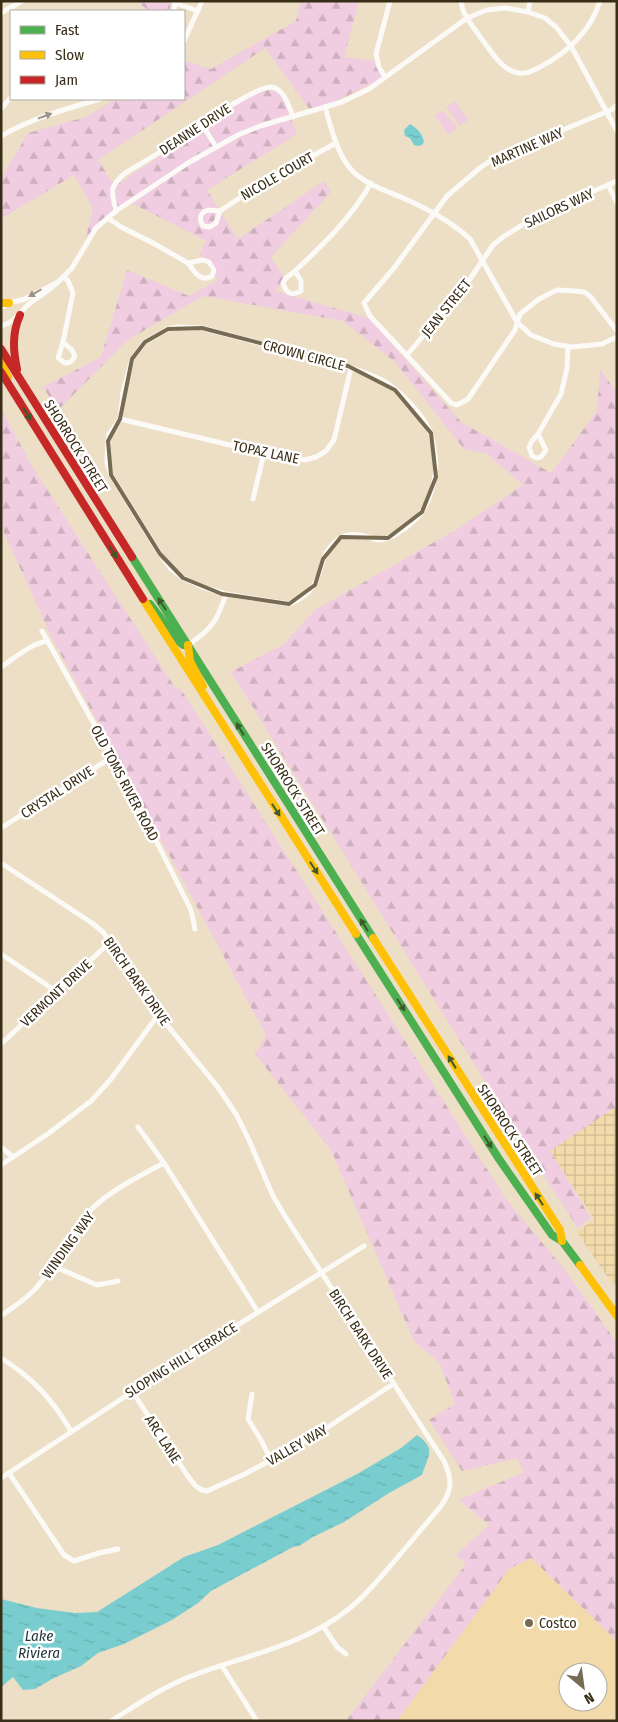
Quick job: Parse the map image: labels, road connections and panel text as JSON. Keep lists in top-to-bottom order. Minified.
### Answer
{"streets":{"main road":["SHORROCK STREET"],"street":["DEANNE DRIVE","MARTINE WAY","NICOLE COURT","SAILORS WAY","JEAN STREET","CROWN CIRCLE","TOPAZ LANE","OLD TOMS RIVER ROAD","CRYSTAL DRIVE","BIRCH BARK DRIVE","VERMONT DRIVE","WINDING WAY","SLOPING HILL TERRACE","ARC LANE","VALLEY WAY"]},"crossings":[["MARTINE WAY","JEAN STREET"],["SAILORS WAY","JEAN STREET"],["CROWN CIRCLE","TOPAZ LANE"],["OLD TOMS RIVER ROAD","CRYSTAL DRIVE"],["BIRCH BARK DRIVE","VERMONT DRIVE"],["BIRCH BARK DRIVE","SLOPING HILL TERRACE"],["BIRCH BARK DRIVE","VALLEY WAY"],["SLOPING HILL TERRACE","ARC LANE"],["ARC LANE","VALLEY WAY"]],"water":["Lake Riviera"],"places":["Costco"],"legend":["Fast","Slow","Jam"],"north":"bottom right"}
